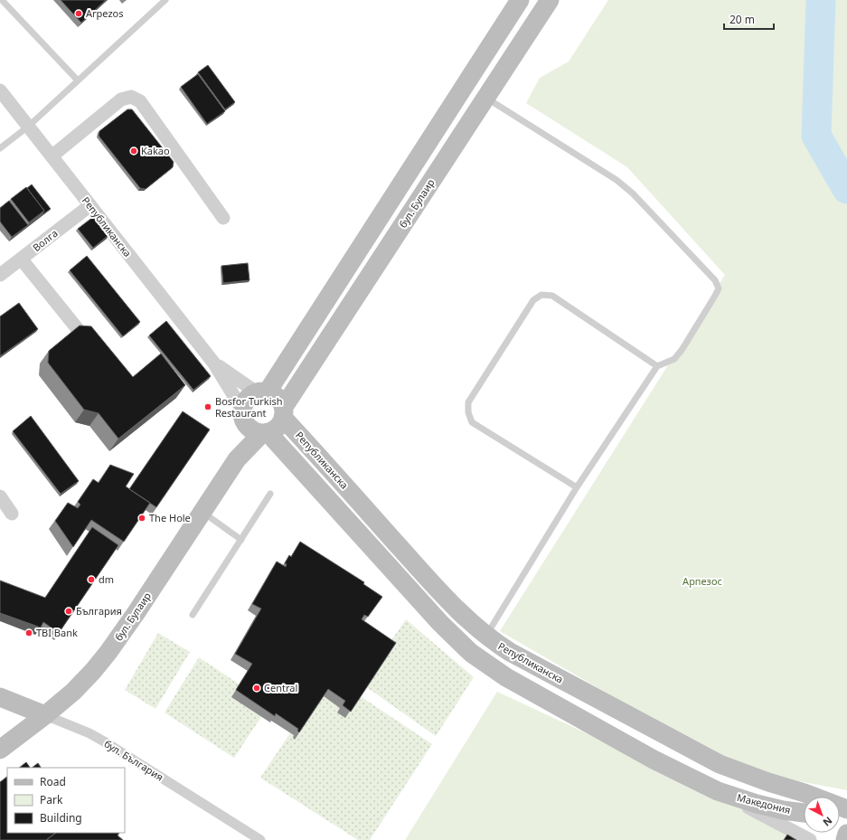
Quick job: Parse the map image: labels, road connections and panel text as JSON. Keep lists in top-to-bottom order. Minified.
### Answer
{"streets":{"main road":["бул. Булаир","Републиканска","бул. България","Македония"],"street":["Волга"]},"crossings":[["бул. Булаир","Републиканска"],["бул. Булаир","бул. България"],["Републиканска","Волга"],["Републиканска","Македония"]],"parks":["Арпезос"],"places":["Arpezos","Kakao","Bosfor Turkish Restaurant","The Hole","dm","България","TBI Bank","Central"],"legend":["Road","Park","Building"],"scale_bar":"20 m","north":"bottom right"}
